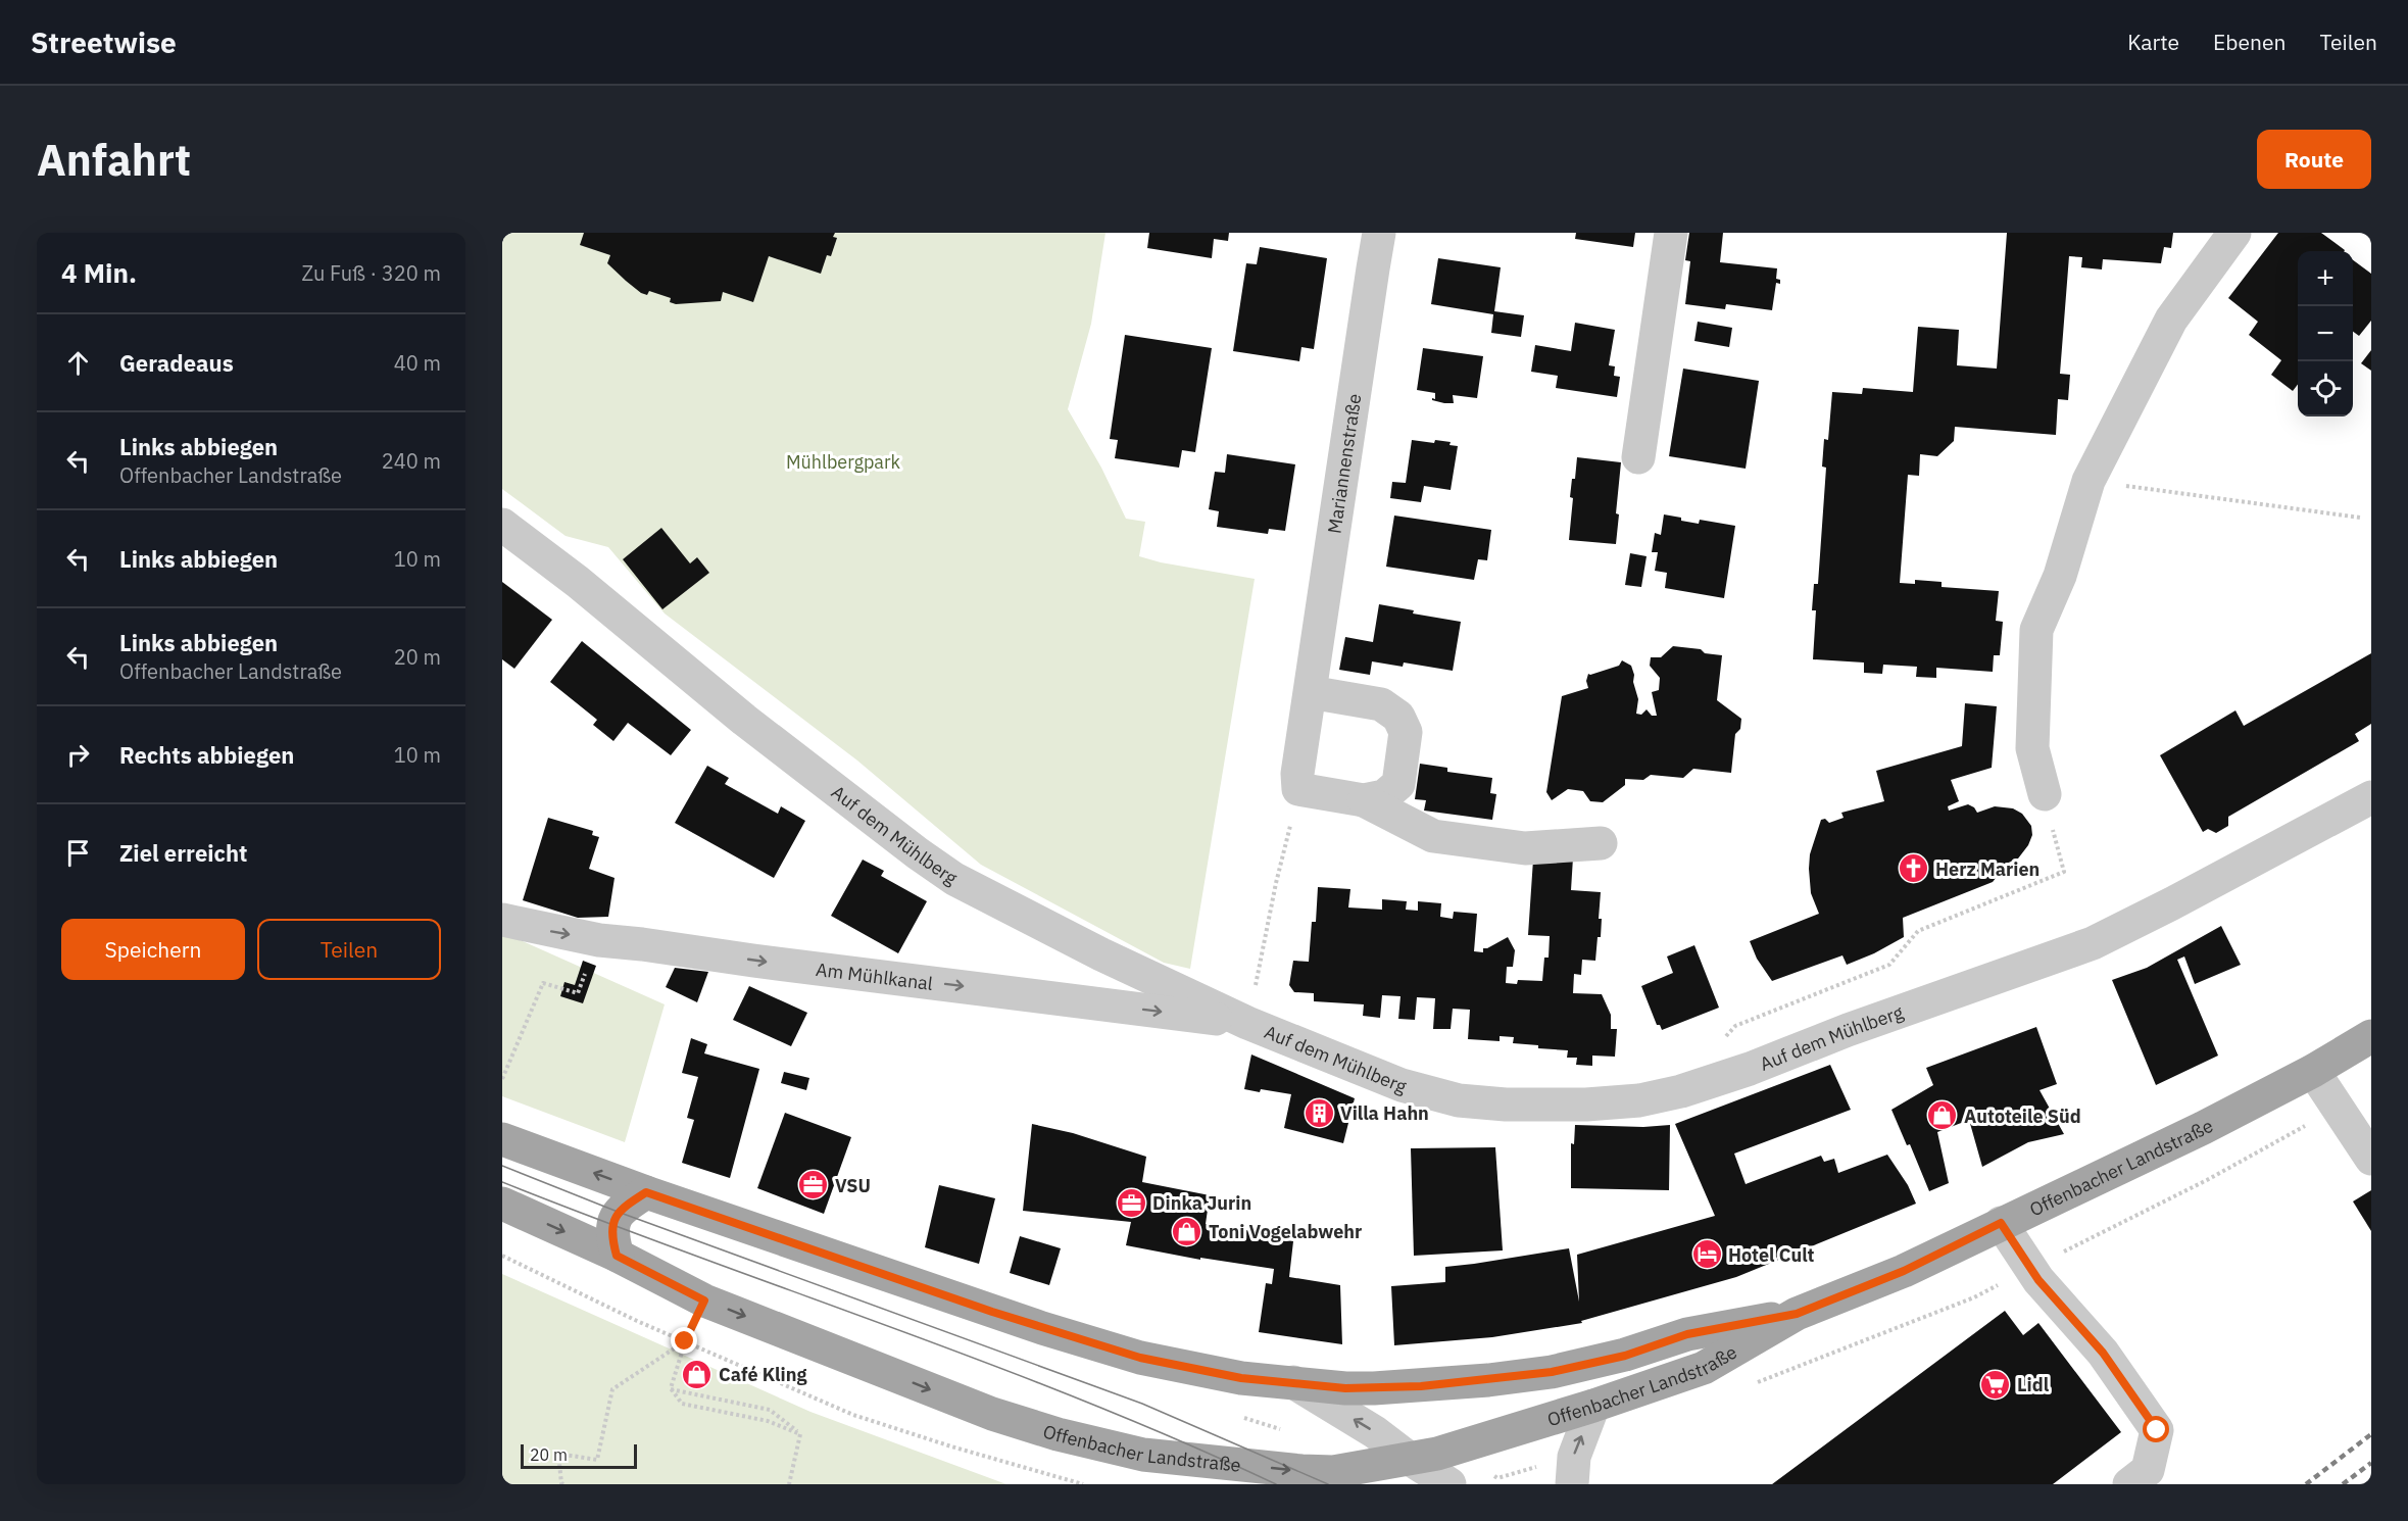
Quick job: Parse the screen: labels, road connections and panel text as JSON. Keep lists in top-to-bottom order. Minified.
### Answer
{"streets":{"main road":["Offenbacher Landstraße"],"street":["Mariannenstraße","Auf dem Mühlberg","Am Mühlkanal"]},"crossings":[["Auf dem Mühlberg","Am Mühlkanal"]],"one_way":["Am Mühlkanal"],"parks":["Mühlbergpark"],"places":{"church":["Herz Marien"],"building":["Villa Hahn"],"shop":["Autoteile Süd","Toni Vogelabwehr","Café Kling"],"office":["VSU","Dinka Jurin"],"hotel":["Hotel Cult"],"supermarket":["Lidl"]},"scale_bar":"20 m","page":{"header":"Streetwise","nav":["Karte","Ebenen","Teilen"],"buttons":["Route",["Speichern","Teilen"]],"title":"Anfahrt","heading":["4 Min.","Zu Fuß · 320 m"],"map_buttons":["+","−"],"list":[["Geradeaus","40 m"],["Links abbiegen","Offenbacher Landstraße","240 m"],["Links abbiegen","10 m"],["Links abbiegen","Offenbacher Landstraße","20 m"],["Rechts abbiegen","10 m"],"Ziel erreicht"],"scale":"20 m"}}
